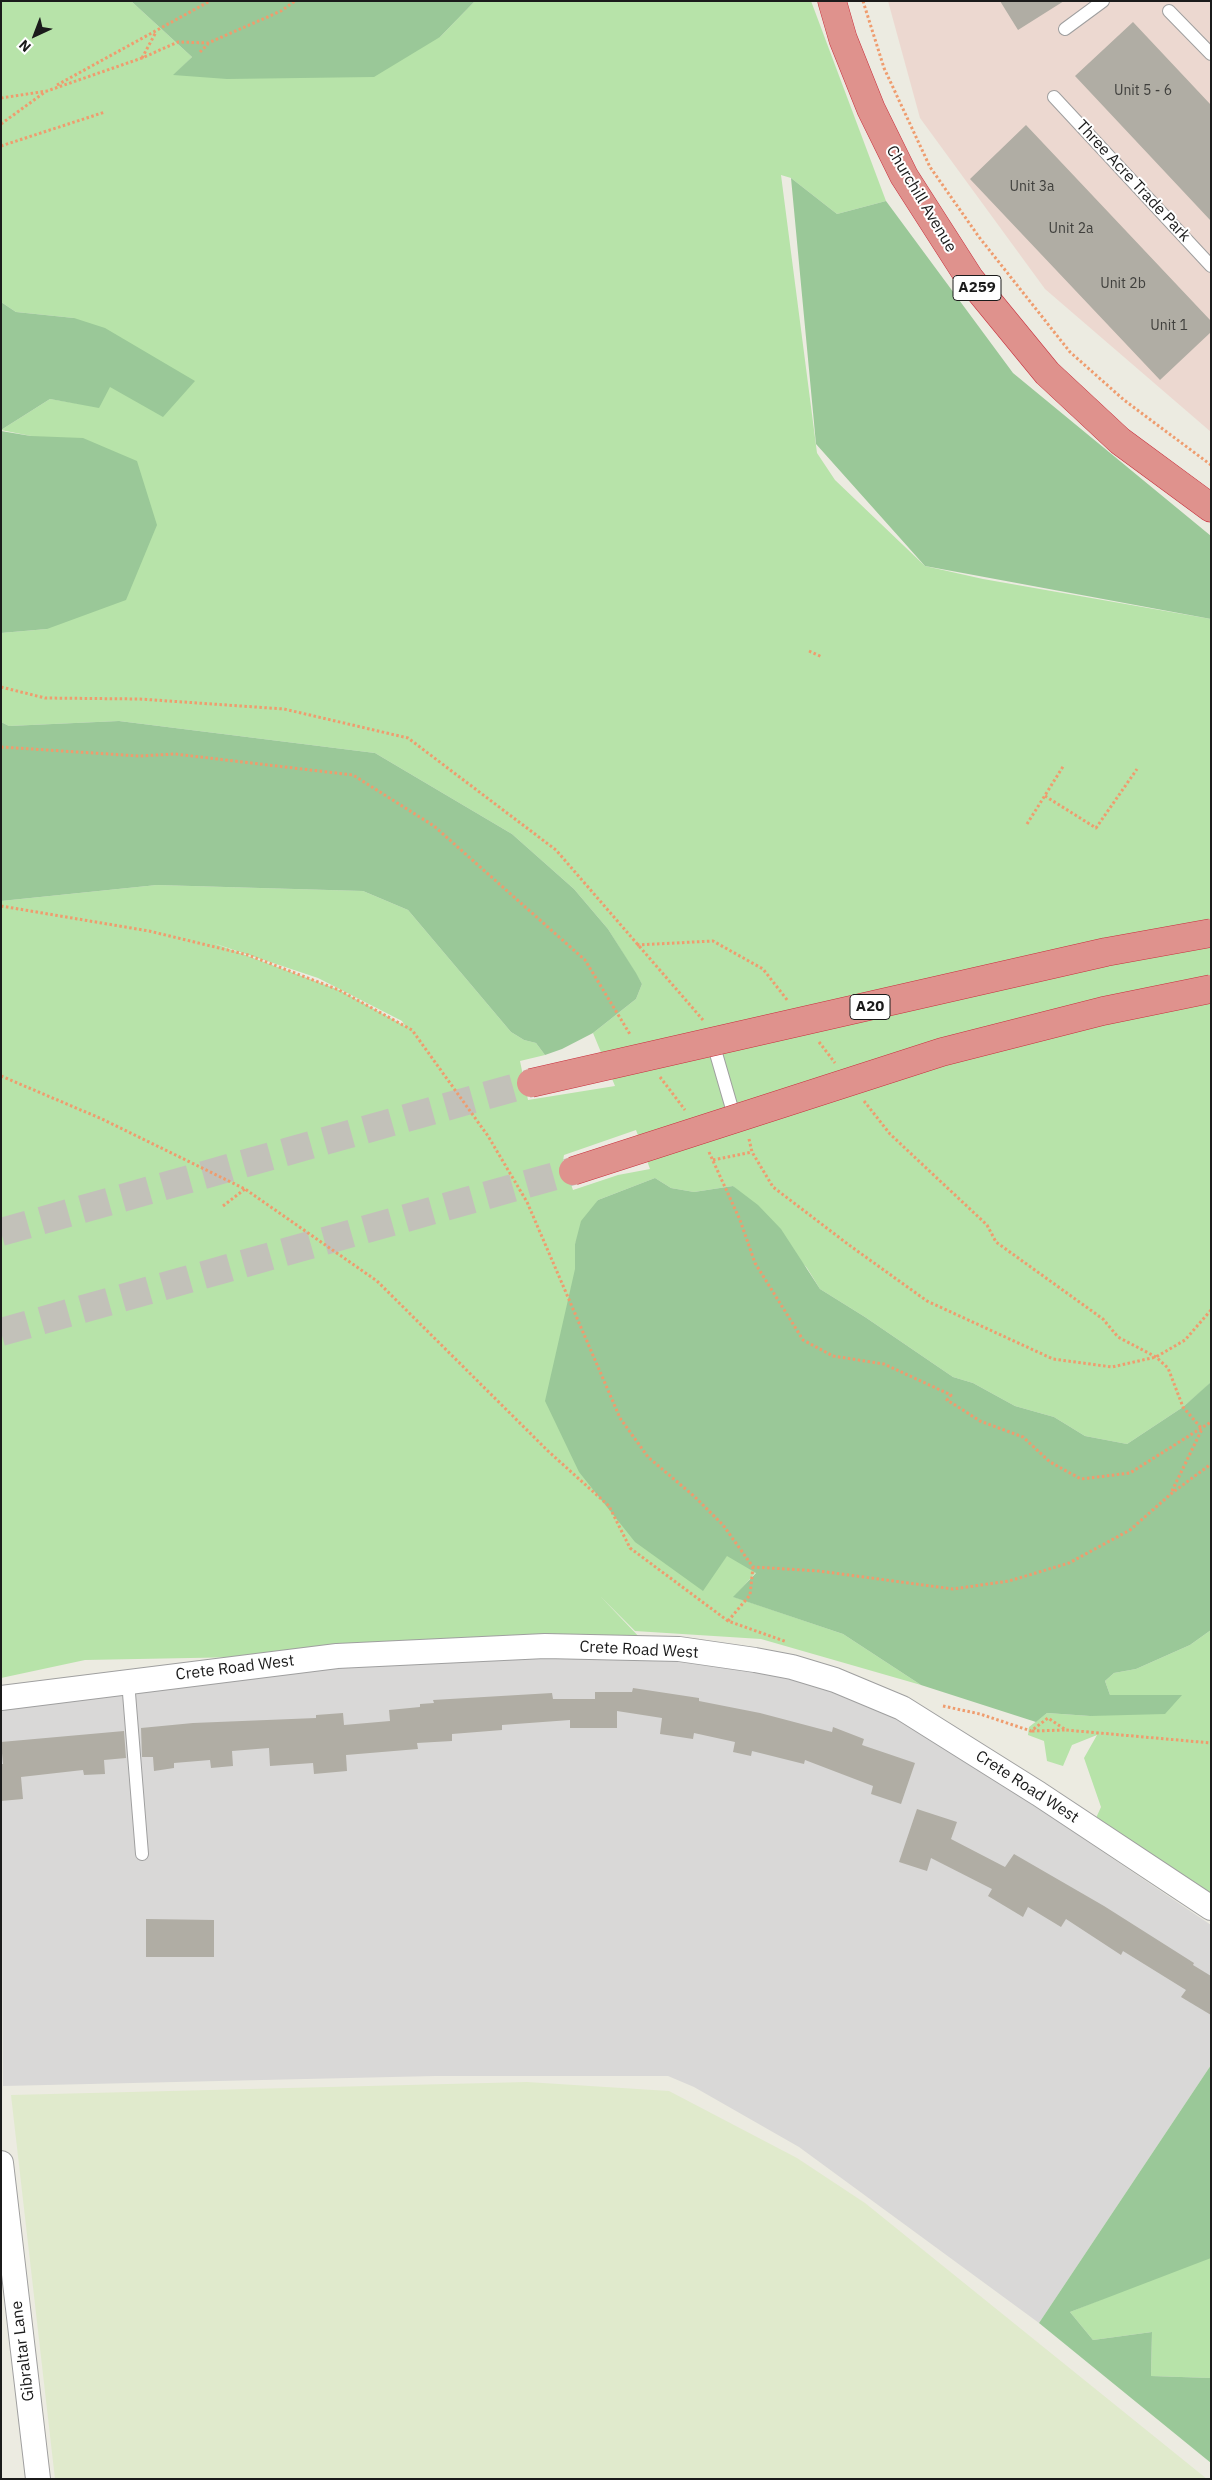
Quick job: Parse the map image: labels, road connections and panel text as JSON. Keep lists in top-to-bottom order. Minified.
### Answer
{"streets":{"highway":["Churchill Avenue","A259","A20"],"street":["Crete Road West","Gibraltar Lane"],"lane":["Three Acre Trade Park"]},"house_numbers":["Unit 5 - 6","Unit 3a","Unit 2a","Unit 2b","Unit 1"],"north":"bottom left"}
